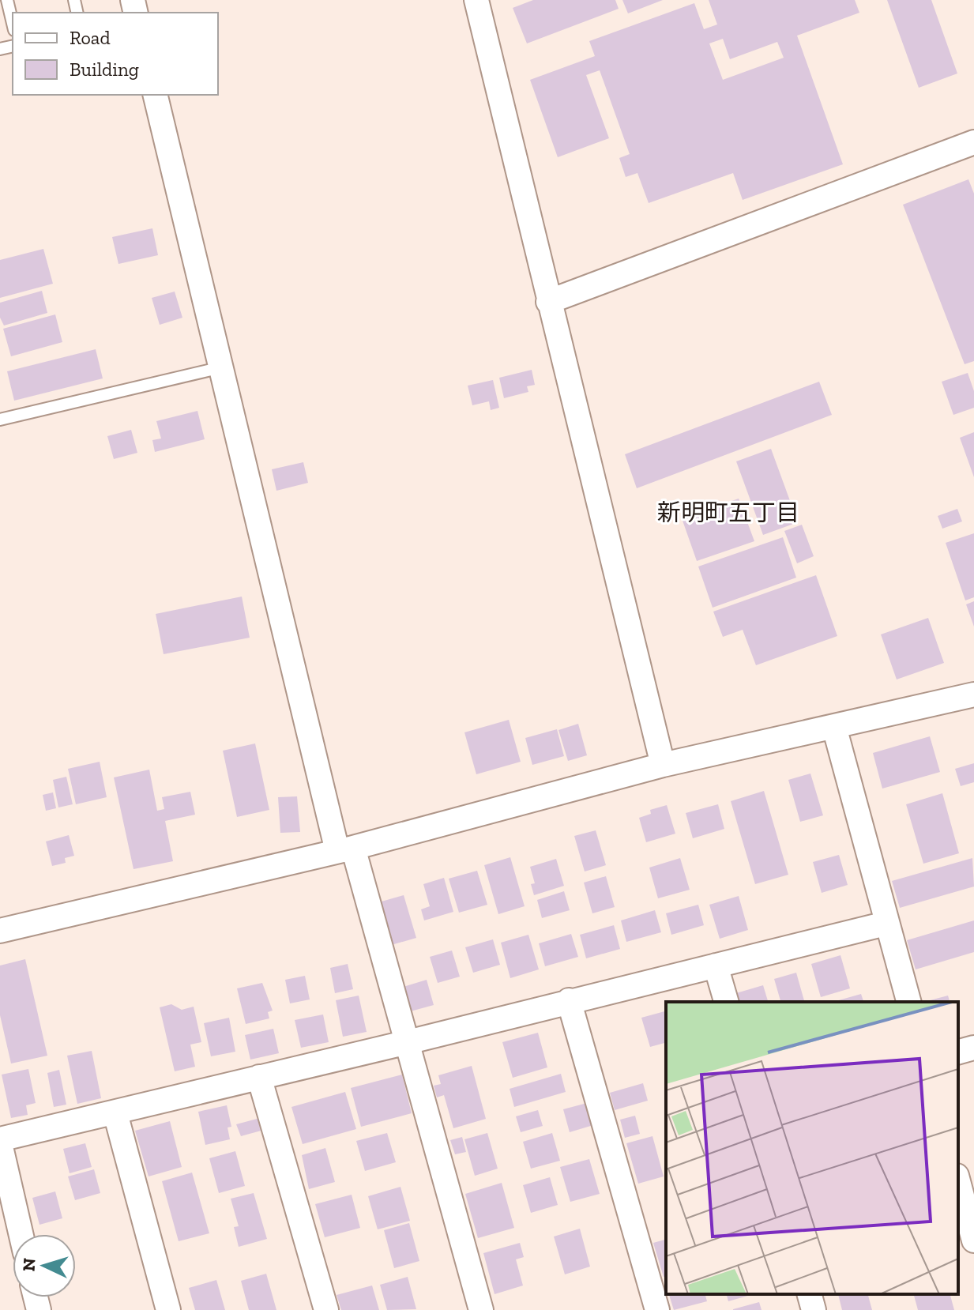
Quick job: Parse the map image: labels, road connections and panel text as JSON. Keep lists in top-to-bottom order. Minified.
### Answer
{"districts":["新明町五丁目"],"legend":["Road","Building"],"north":"left"}
